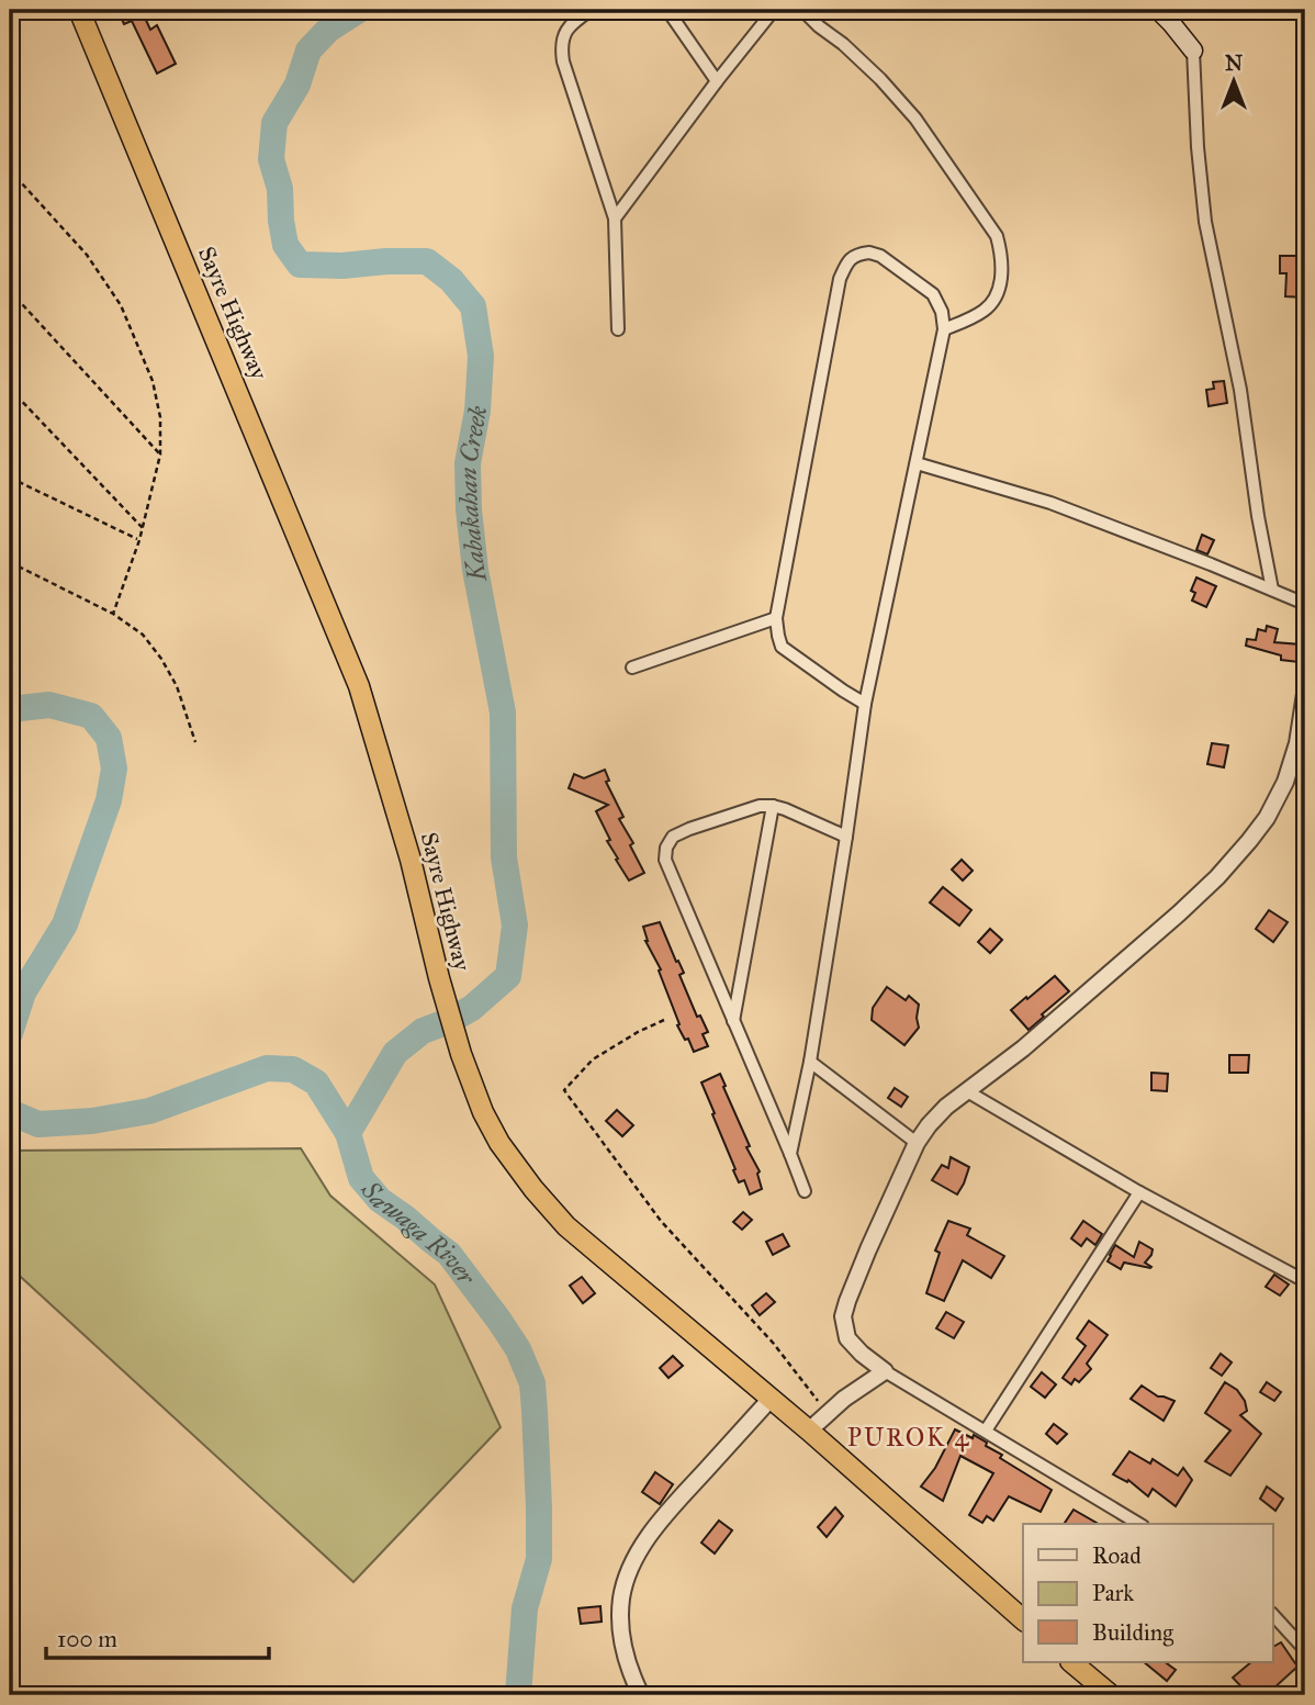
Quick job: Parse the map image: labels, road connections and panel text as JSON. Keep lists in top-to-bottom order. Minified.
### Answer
{"streets":{"highway":["Sayre Highway"]},"districts":["PUROK 4"],"water":["Kabakahan Creek","Sawaga River"],"legend":["Road","Park","Building"],"scale_bar":"100 m","north":"top"}
